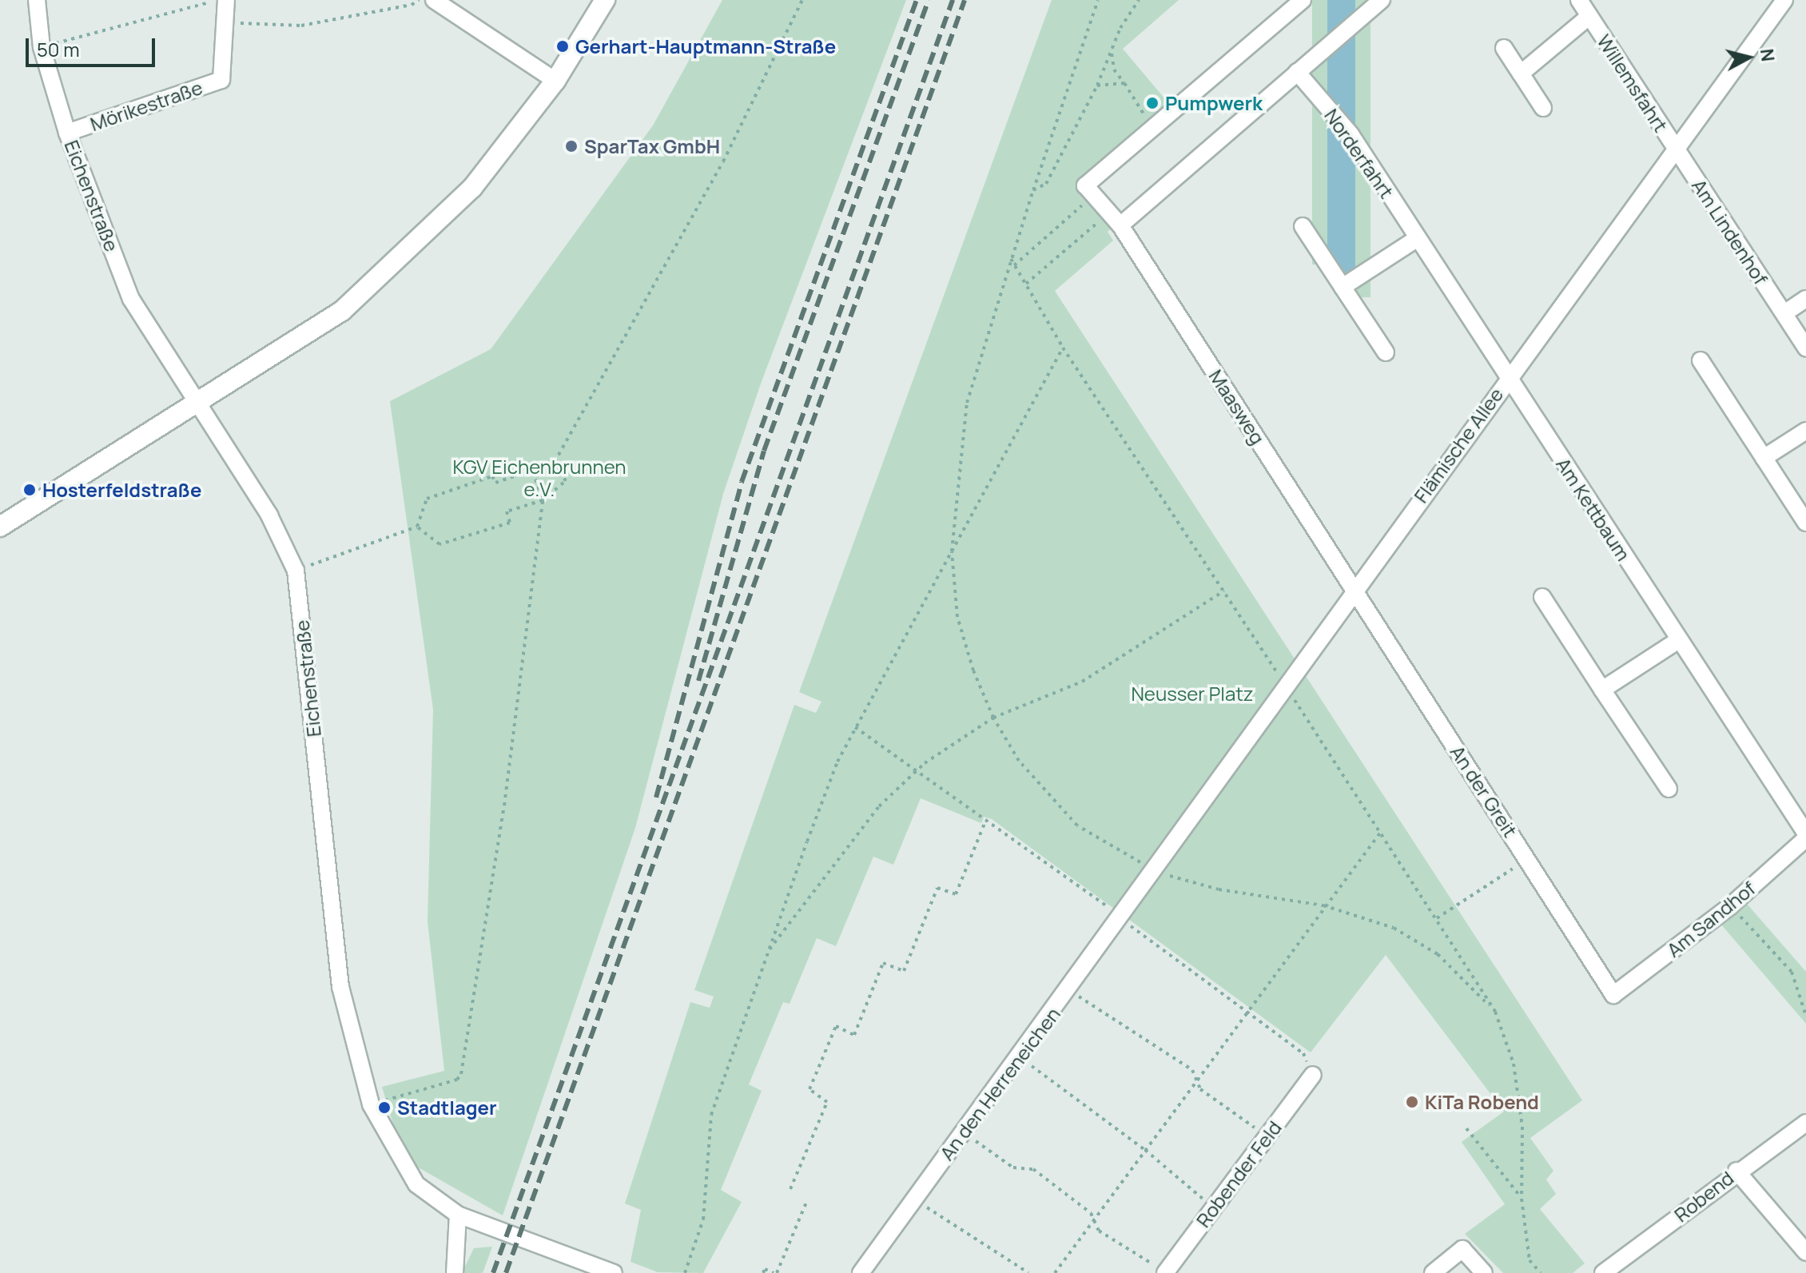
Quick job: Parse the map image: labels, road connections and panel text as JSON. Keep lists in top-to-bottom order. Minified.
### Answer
{"streets":{"street":["Willemsfahrt","Mörikestraße","Norderfahrt","Eichenstraße","Am Lindenhof","Maasweg","Flämische Allee","Am Kettbaum","An der Greit","Am Sandhof","An den Herreneichen","Robender Feld","Robend"]},"crossings":[["Willemsfahrt","Am Lindenhof"],["Willemsfahrt","Flämische Allee"],["Mörikestraße","Eichenstraße"],["Norderfahrt","Flämische Allee"],["Norderfahrt","Am Kettbaum"],["Am Lindenhof","Flämische Allee"],["Maasweg","Flämische Allee"],["Maasweg","An der Greit"],["Flämische Allee","Am Kettbaum"],["Flämische Allee","An der Greit"],["Flämische Allee","An den Herreneichen"],["Am Kettbaum","Am Sandhof"],["An der Greit","Am Sandhof"]],"parks":["KGV Eichenbrunnen e.V.","Neusser Platz"],"places":["Gerhart-Hauptmann-Straße","Pumpwerk","SparTax GmbH","Hosterfeldstraße","KiTa Robend","Stadtlager"],"scale_bar":"50 m","north":"right"}
